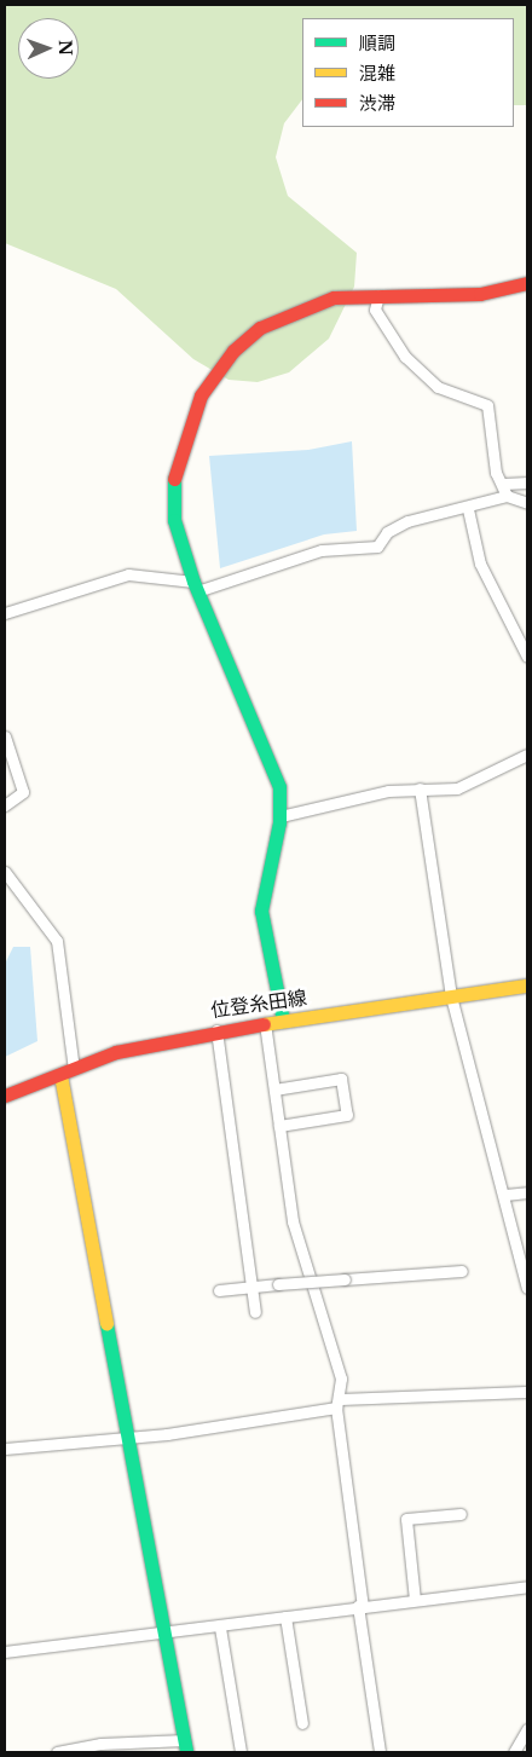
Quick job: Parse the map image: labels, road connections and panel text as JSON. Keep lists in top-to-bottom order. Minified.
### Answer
{"streets":{"street":["位登糸田線"]},"legend":["順調","混雑","渋滞"],"north":"right"}
